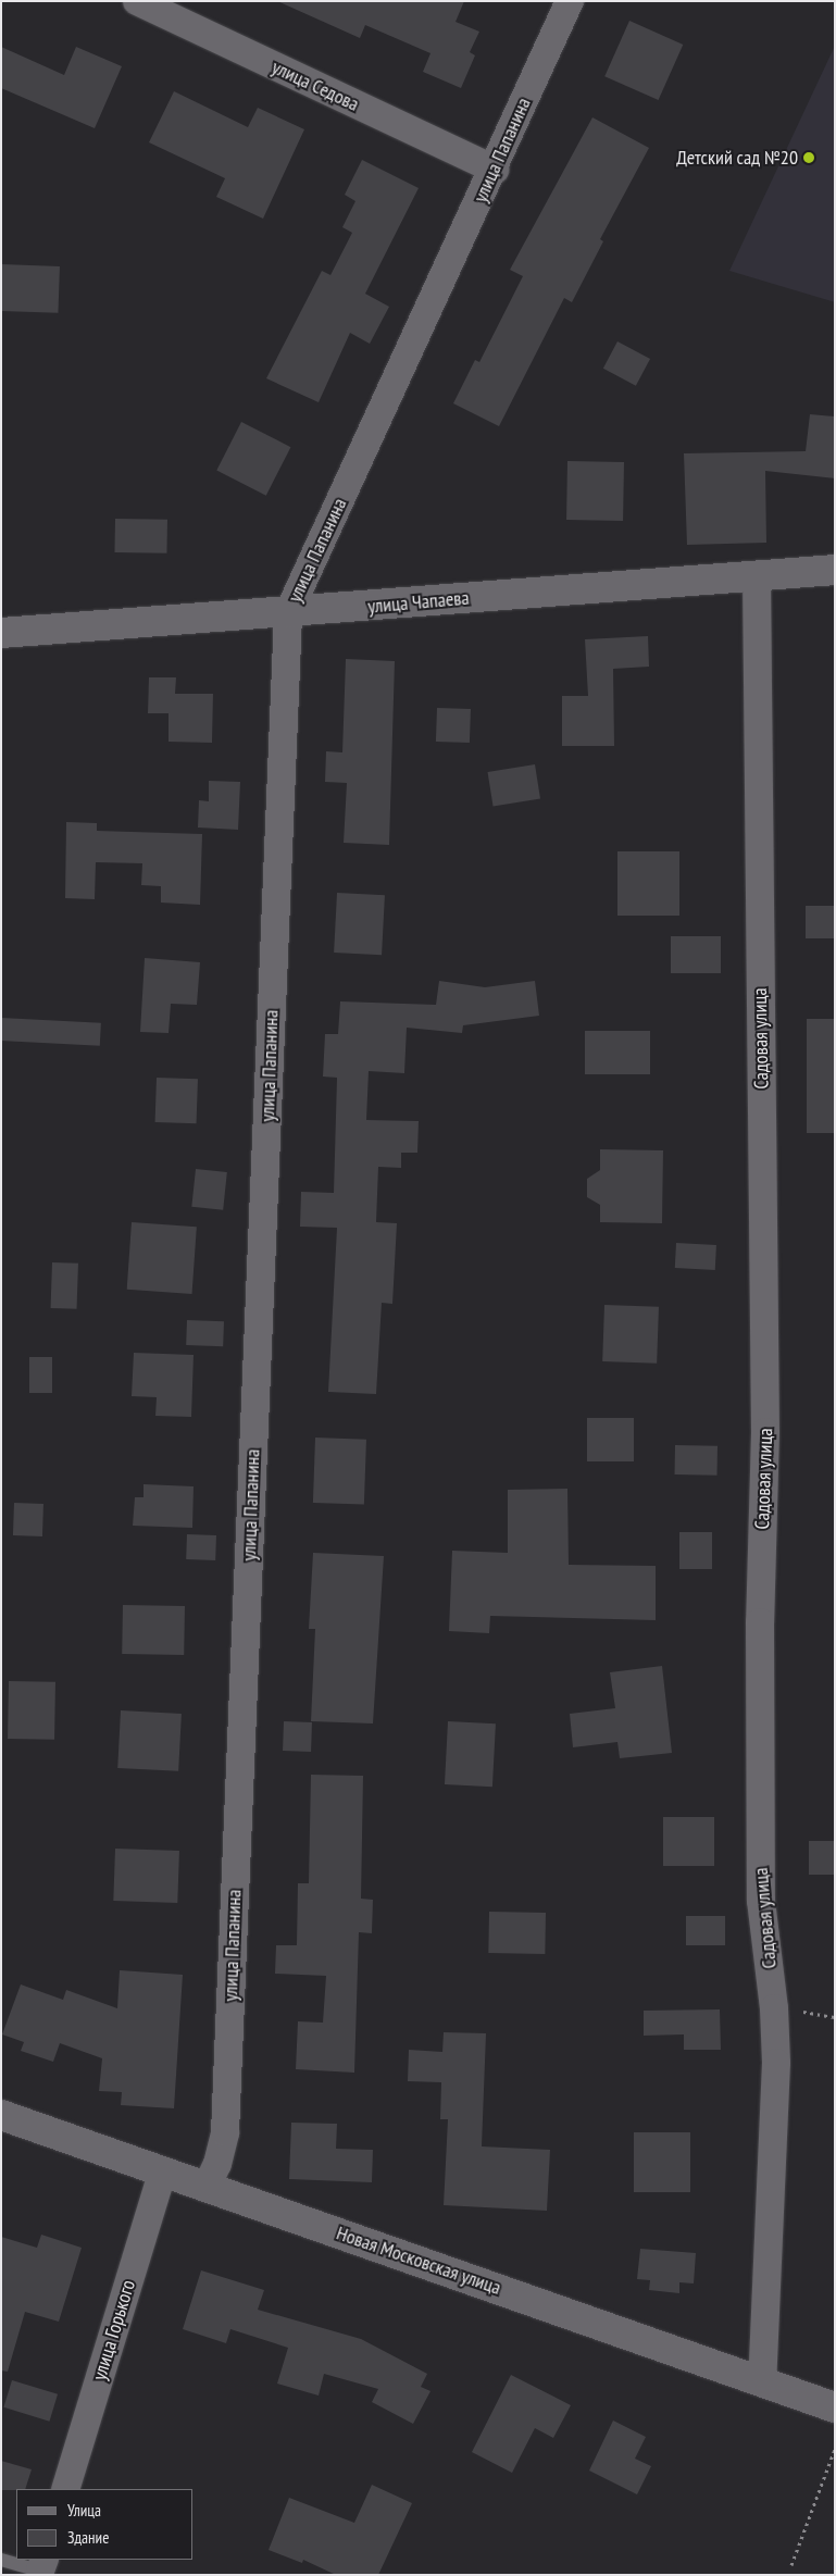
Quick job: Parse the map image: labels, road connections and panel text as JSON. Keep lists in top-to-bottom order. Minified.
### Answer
{"streets":{"street":["улица Седова","улица Папанина","улица Чапаева","Садовая улица","Новая Московская улица","улица Горького"]},"crossings":[["улица Седова","улица Папанина"],["улица Папанина","улица Чапаева"],["улица Папанина","Новая Московская улица"],["улица Чапаева","Садовая улица"],["Садовая улица","Новая Московская улица"],["Новая Московская улица","улица Горького"]],"places":["Детский сад №20"],"legend":["Улица","Здание"]}
